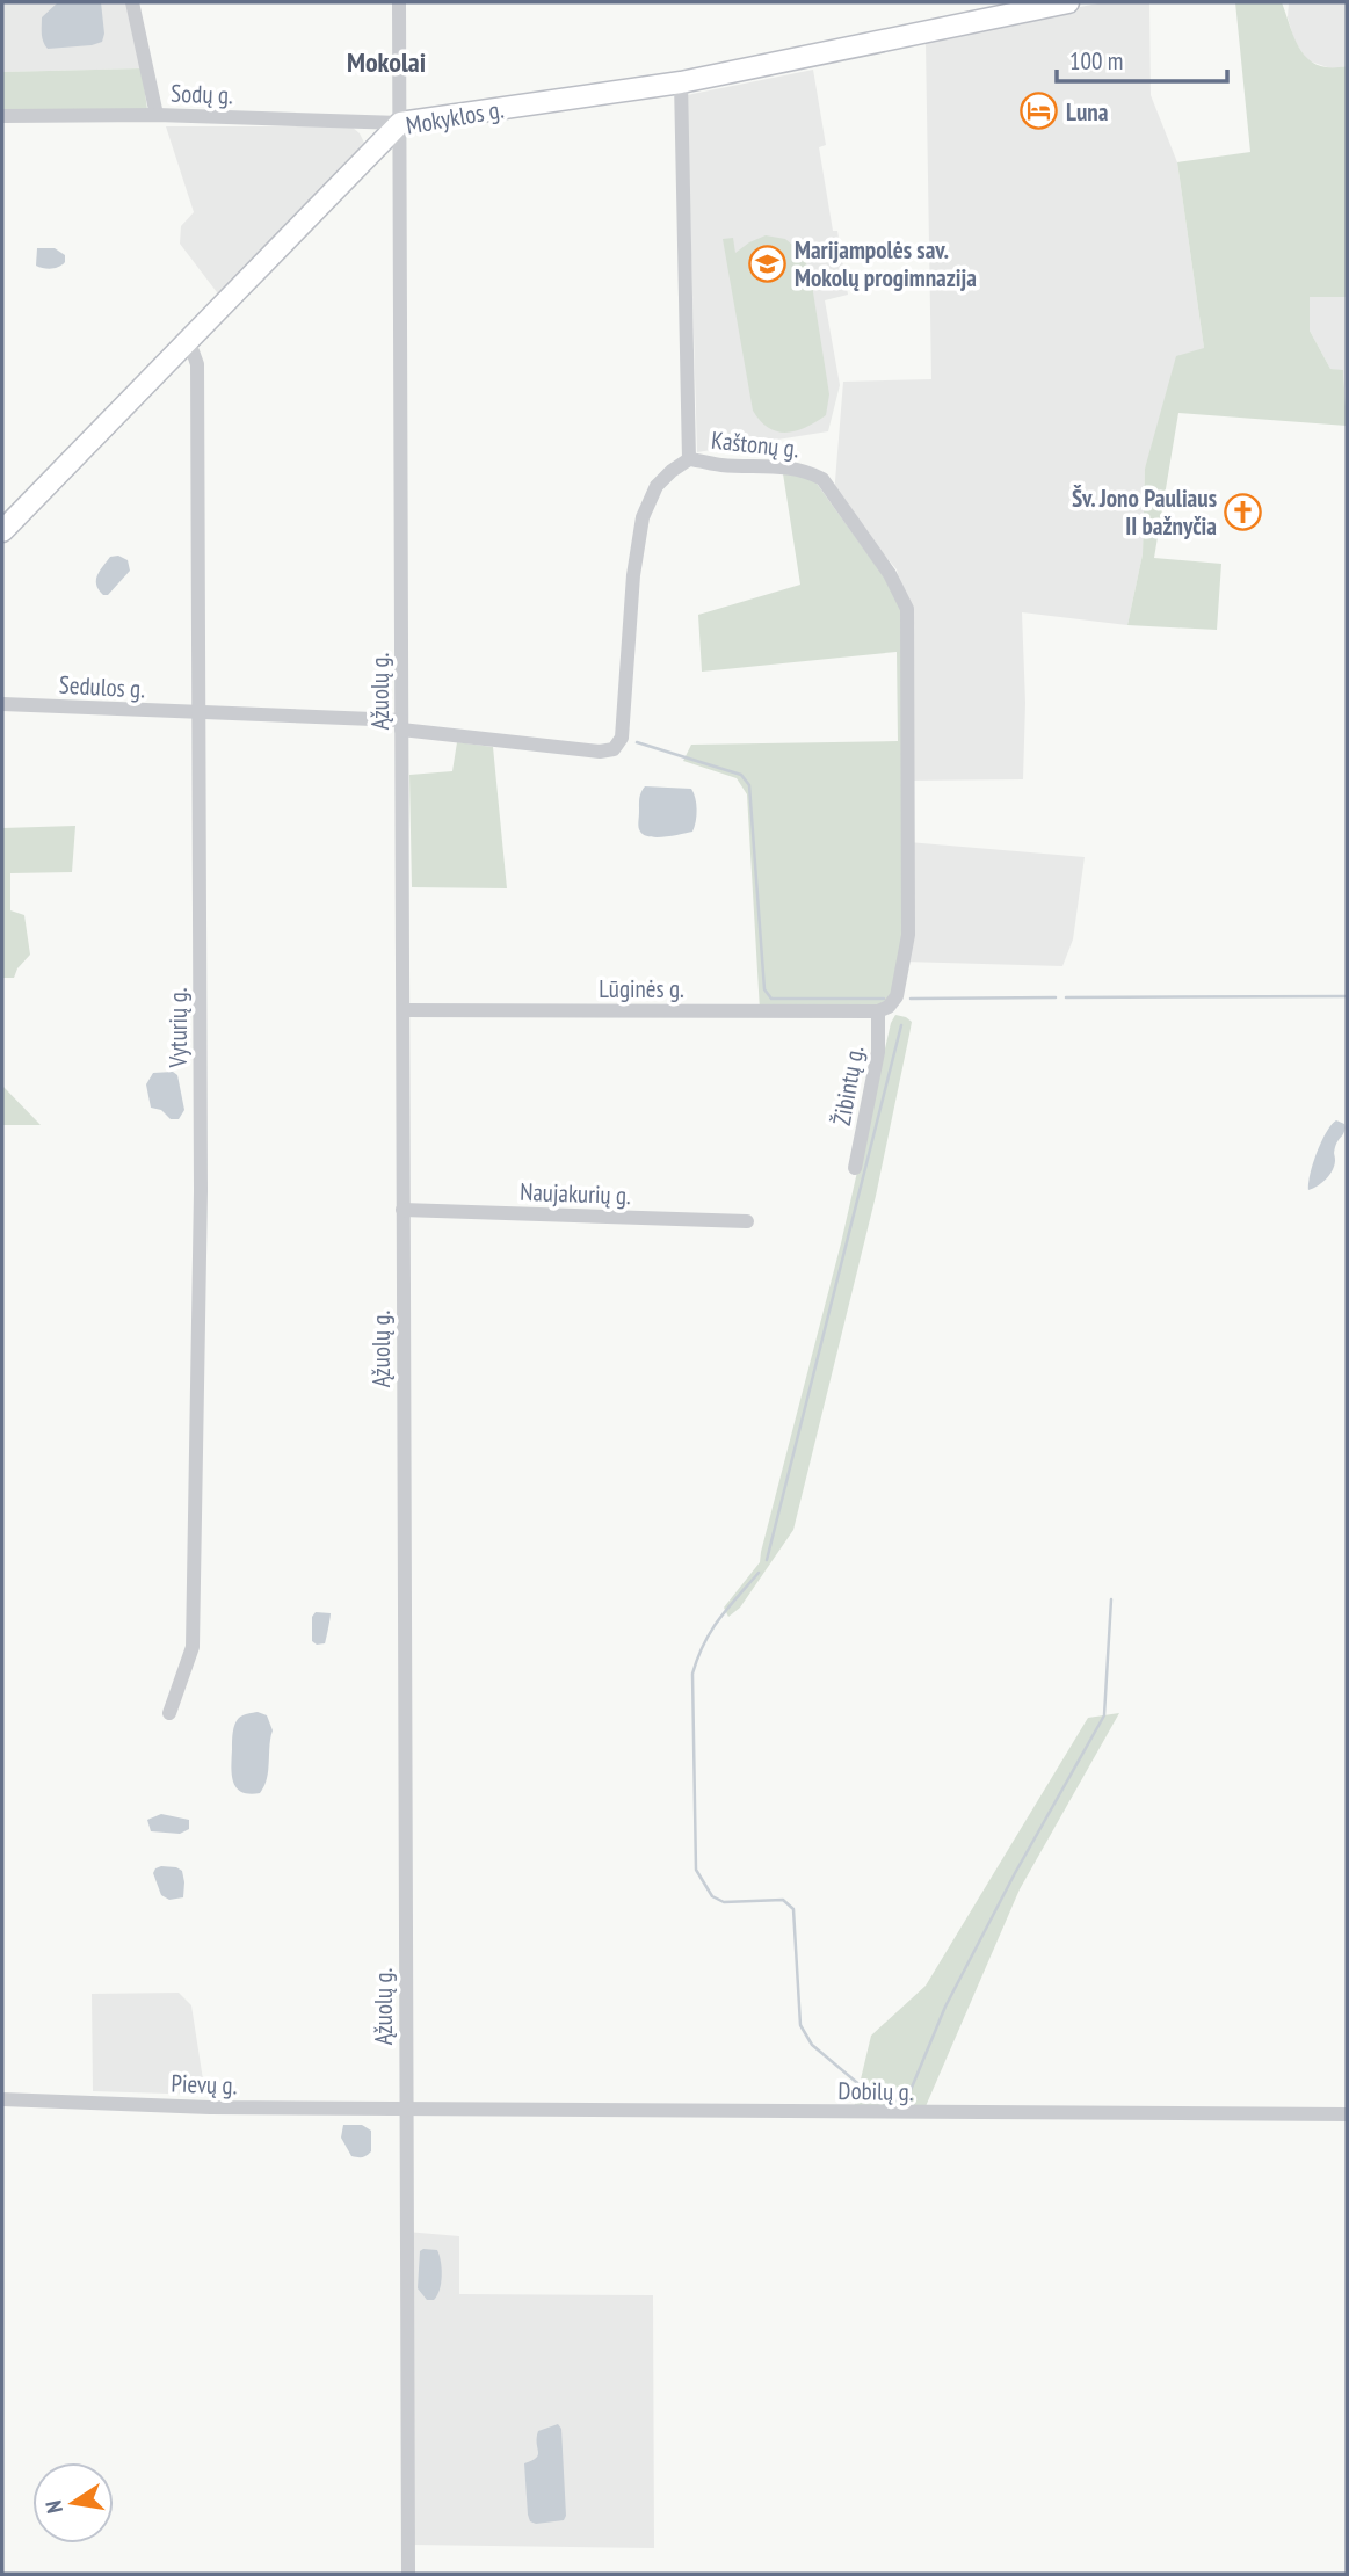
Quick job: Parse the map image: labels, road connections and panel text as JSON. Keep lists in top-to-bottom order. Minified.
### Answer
{"streets":{"main road":["Mokyklos g."],"street":["Sodų g.","Kaštonų g.","Sedulos g.","Ąžuolų g.","Lūginės g.","Vyturių g.","Žibintų g.","Naujakurių g.","Pievų g.","Dobilų g."]},"crossings":[["Sodų g.","Mokyklos g."],["Sodų g.","Ąžuolų g."],["Mokyklos g.","Ąžuolų g."],["Mokyklos g.","Vyturių g."],["Kaštonų g.","Sedulos g."],["Kaštonų g.","Ąžuolų g."],["Kaštonų g.","Lūginės g."],["Kaštonų g.","Žibintų g."],["Sedulos g.","Ąžuolų g."],["Sedulos g.","Vyturių g."],["Ąžuolų g.","Lūginės g."],["Ąžuolų g.","Naujakurių g."],["Ąžuolų g.","Pievų g."],["Ąžuolų g.","Dobilų g."],["Lūginės g.","Žibintų g."],["Pievų g.","Dobilų g."]],"districts":["Mokolai"],"places":{"hotel":["Luna"],"school or university":["Marijampolės sav. Mokolų progimnazija"],"church":["Šv. Jono Pauliaus II bažnyčia"]},"scale_bar":"100 m","north":"left"}
